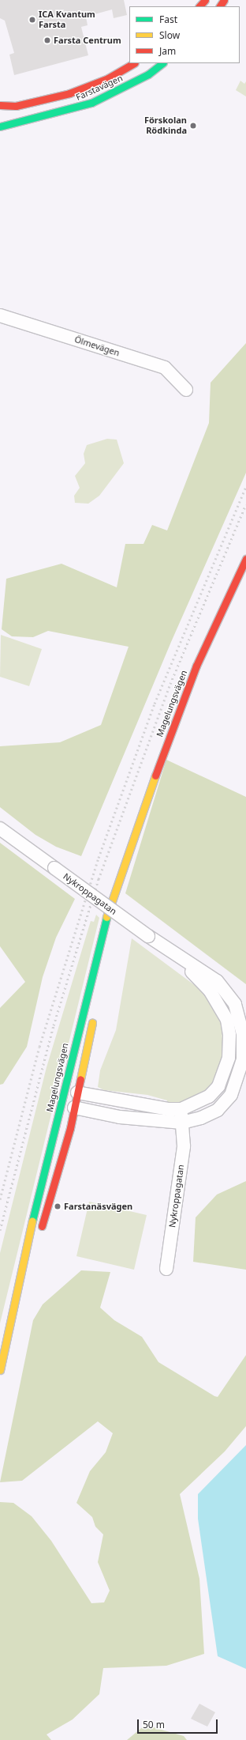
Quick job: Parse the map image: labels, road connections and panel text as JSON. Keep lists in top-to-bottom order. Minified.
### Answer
{"streets":{"main road":["Farstavägen","Magelungsvägen"],"street":["Ölmevägen","Nykroppagatan"]},"places":["ICA Kvantum Farsta","Farsta Centrum","Förskolan Rödkinda","Farstanäsvägen"],"legend":["Fast","Slow","Jam"],"scale_bar":"50 m"}
